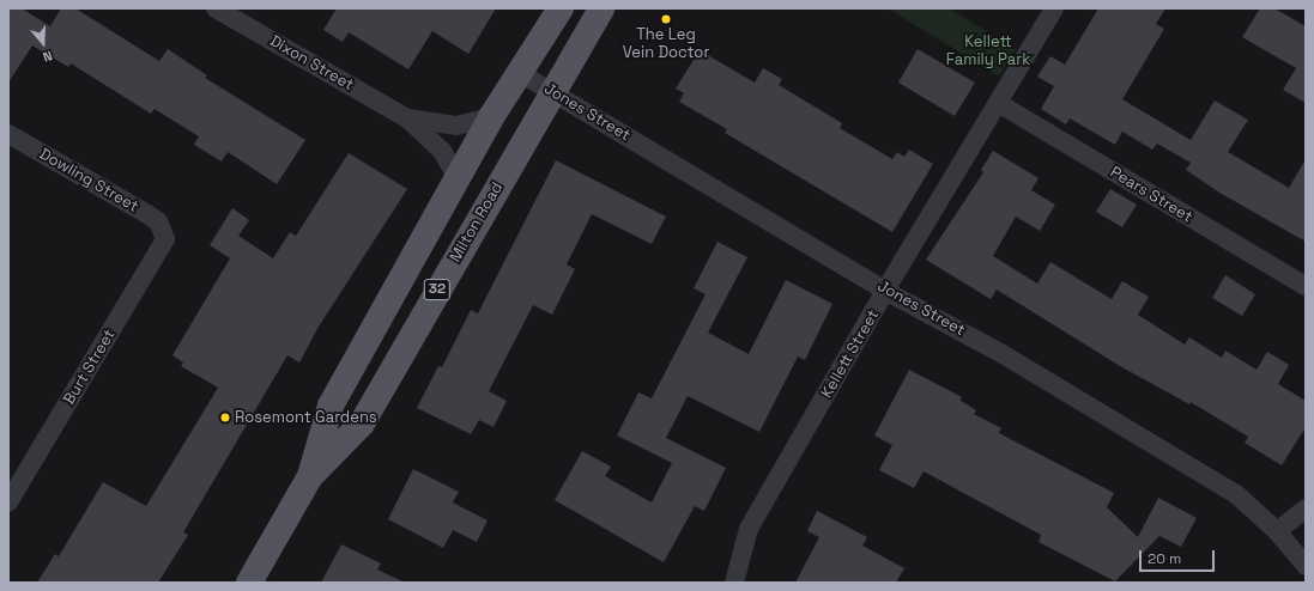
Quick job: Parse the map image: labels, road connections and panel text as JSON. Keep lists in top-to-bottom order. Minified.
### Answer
{"streets":{"main road":["Milton Road","32"],"street":["Dixon Street","Jones Street","Dowling Street","Pears Street","Kellett Street","Burt Street"]},"crossings":[["Dixon Street","Milton Road"],["Jones Street","Milton Road"],["Jones Street","Kellett Street"],["Dowling Street","Burt Street"],["Pears Street","Kellett Street"]],"parks":["Kellett Family Park"],"places":["The Leg Vein Doctor","Rosemont Gardens"],"scale_bar":"20 m","north":"bottom"}
